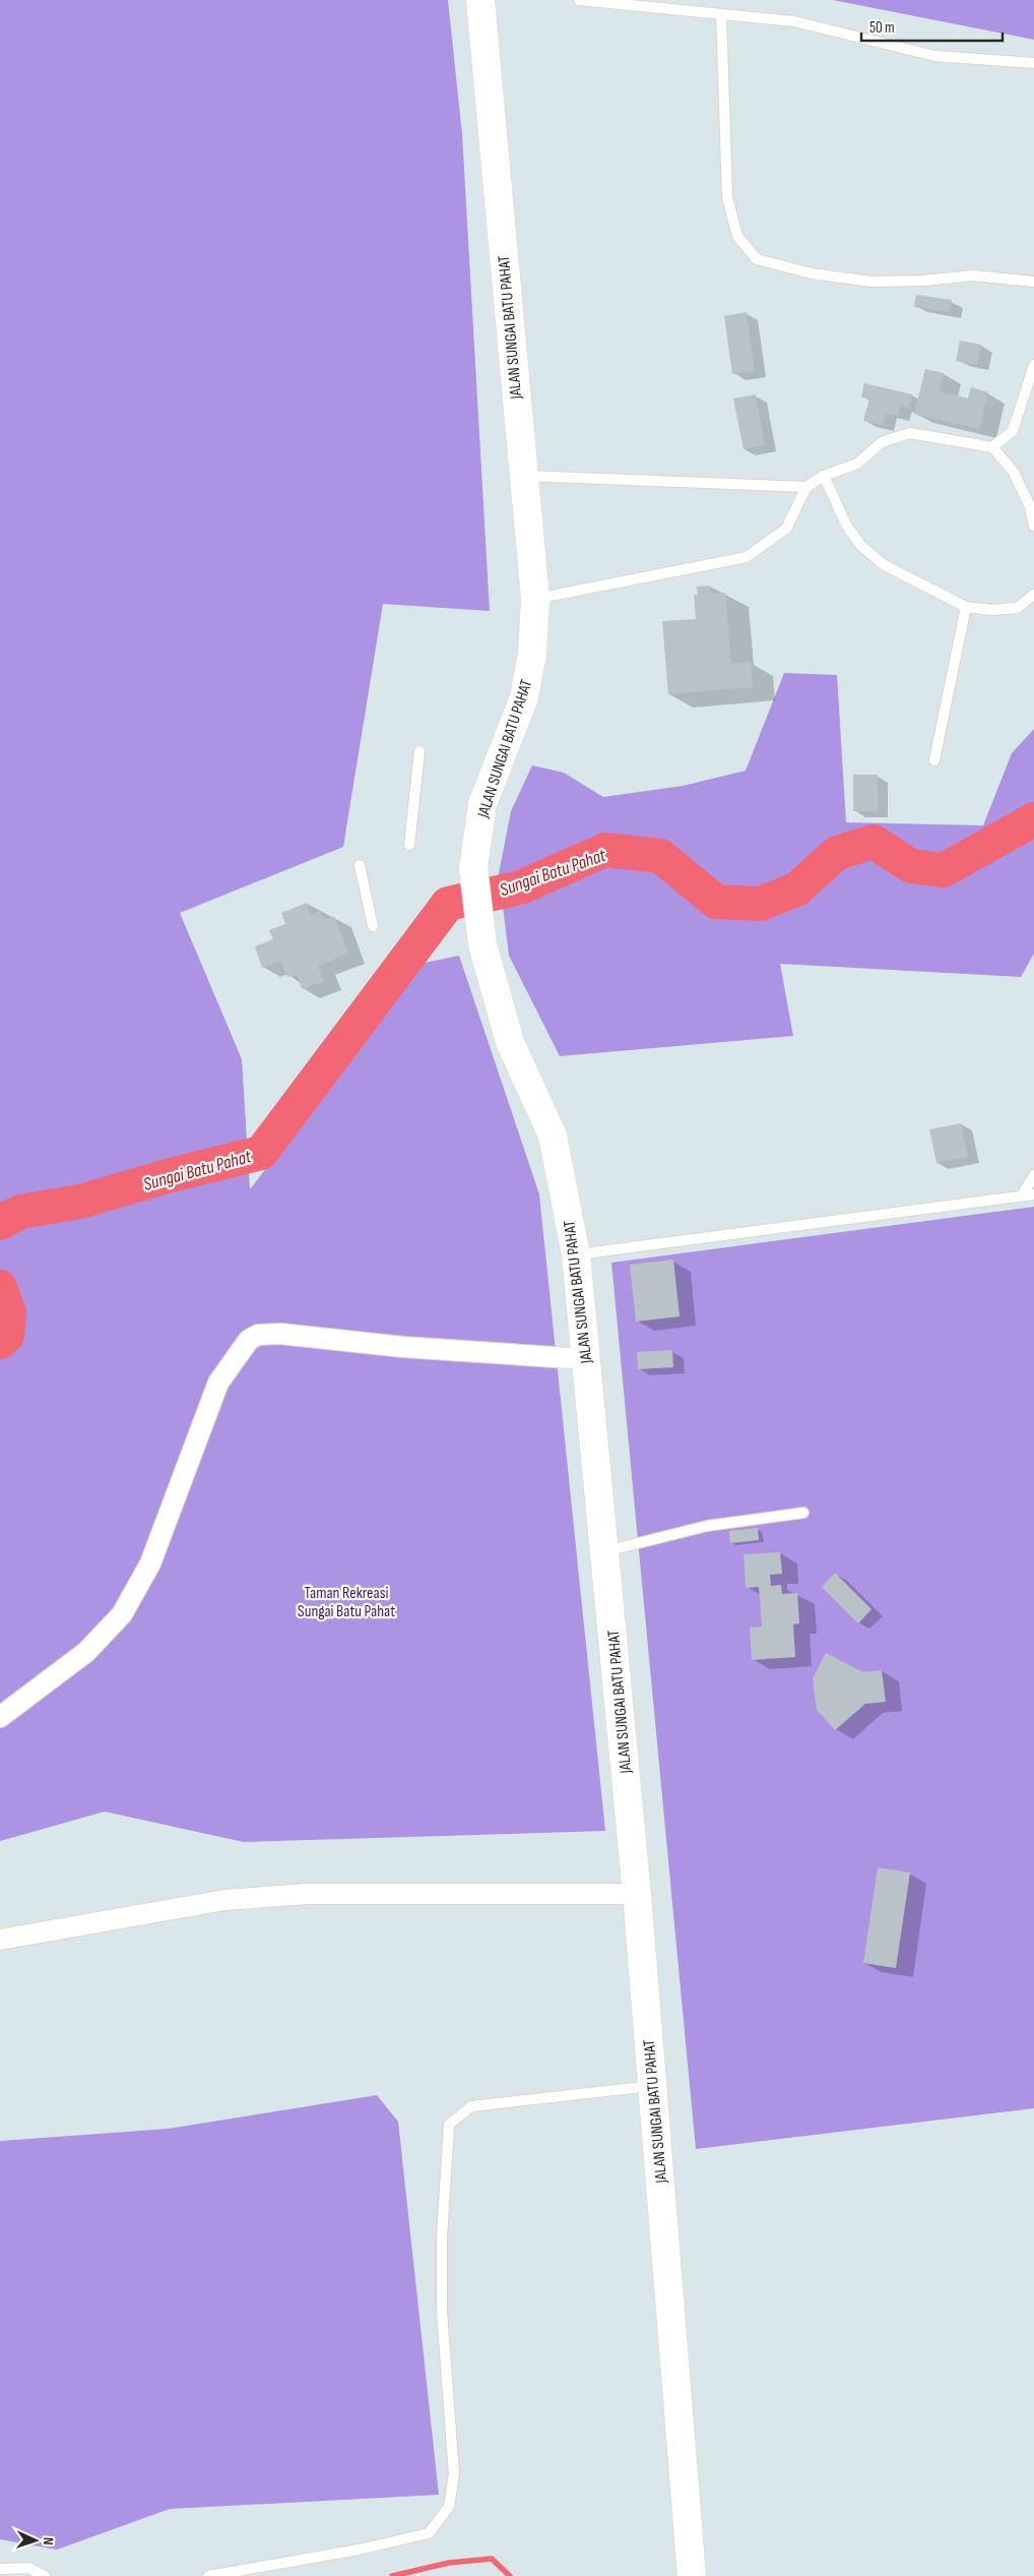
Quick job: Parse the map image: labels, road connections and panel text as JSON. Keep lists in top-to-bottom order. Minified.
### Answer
{"streets":{"street":["JALAN SUNGAI BATU PAHAT"]},"water":["Sungai Batu Pahat"],"parks":["Taman Rekreasi Sungai Batu Pahat"],"scale_bar":"50 m","north":"right"}
